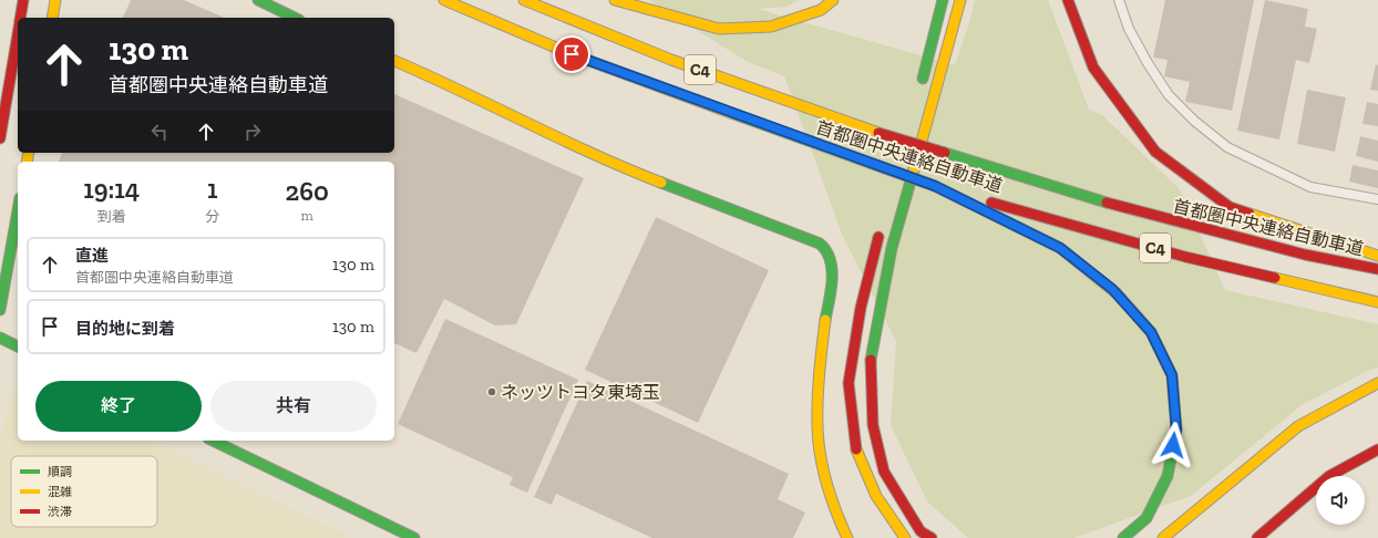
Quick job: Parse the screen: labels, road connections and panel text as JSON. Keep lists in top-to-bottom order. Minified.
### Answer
{"streets":{"main road":["C4","首都圏中央連絡自動車道"]},"places":["ネッツトヨタ東埼玉"],"legend":["順調","混雑","渋滞"],"page":{"turn":["130 m","首都圏中央連絡自動車道"],"eta":["19:14","到着","1","分","260","m"],"list":[{"name":"直進","note":"首都圏中央連絡自動車道","value":"130 m"},{"name":"目的地に到着","value":"130 m"}],"buttons":["終了","共有"]}}
